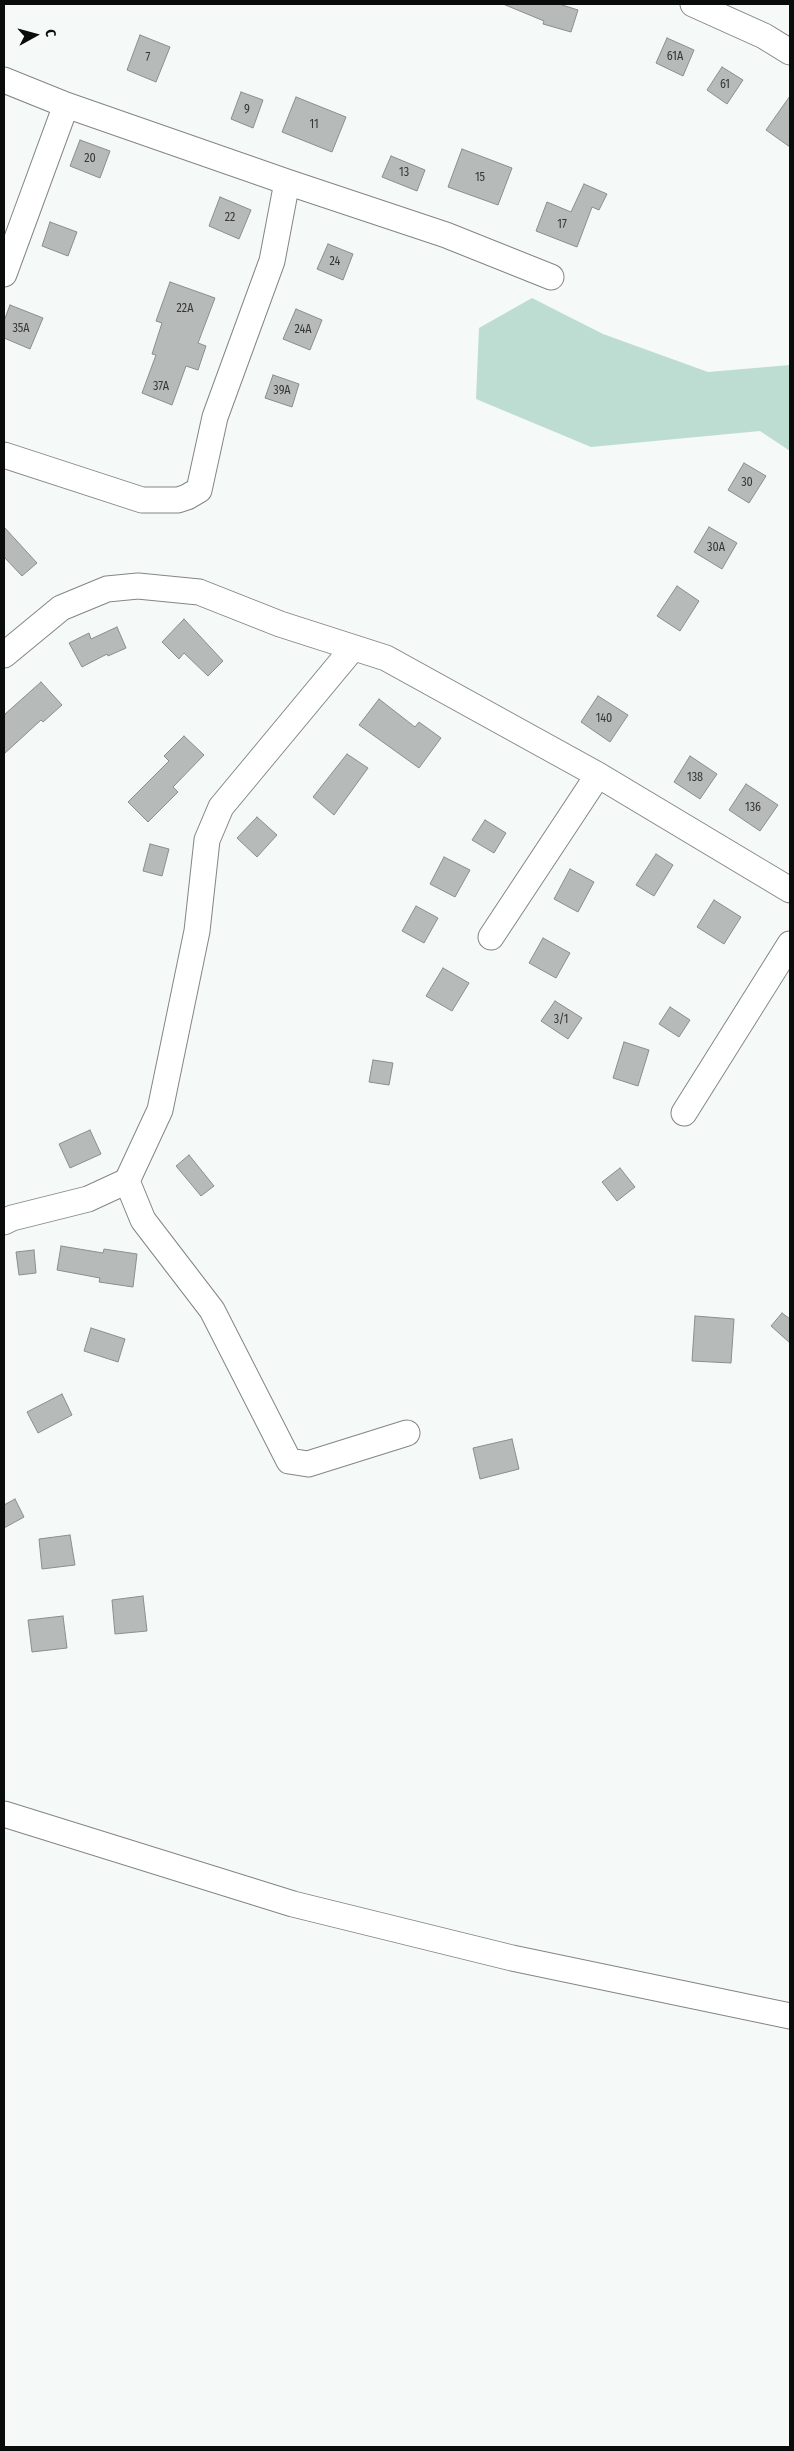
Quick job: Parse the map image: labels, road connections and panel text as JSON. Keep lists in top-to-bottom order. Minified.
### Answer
{"house_numbers":["61А","7","61","9","11","20","13","15","22","17","24","22А","35А","24А","37А","39А","30","30А","140","138","136","3/1"],"north":"right"}
